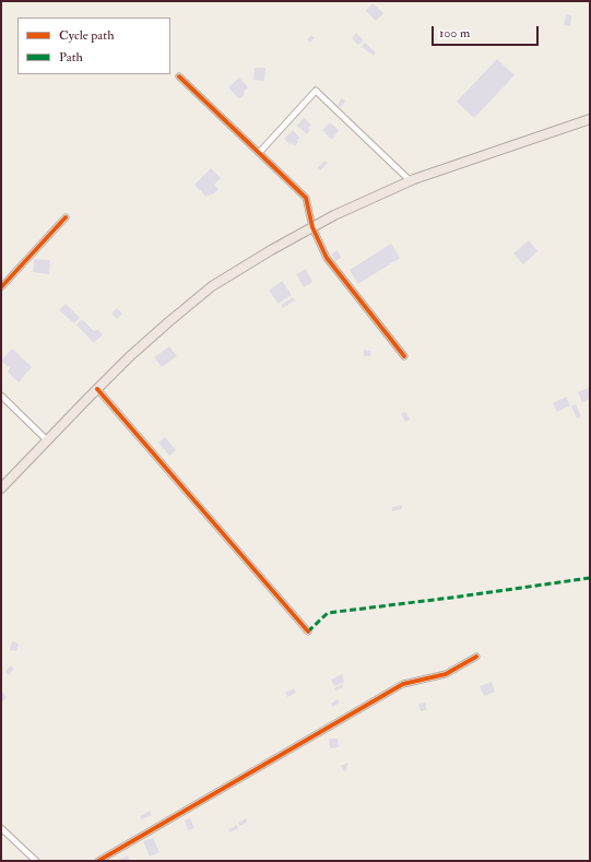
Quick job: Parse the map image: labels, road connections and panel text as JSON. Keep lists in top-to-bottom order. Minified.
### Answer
{"legend":["Cycle path","Path"],"scale_bar":"100 m"}
